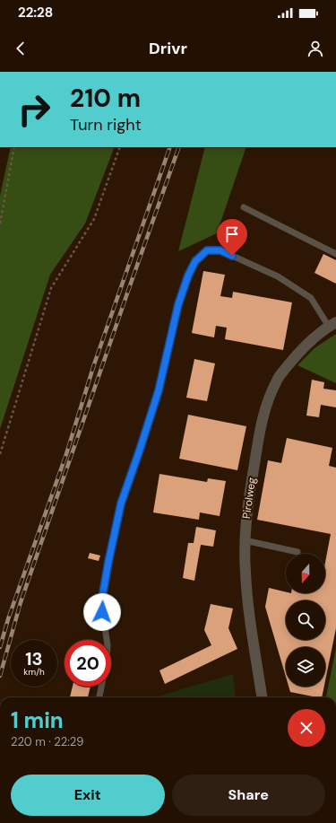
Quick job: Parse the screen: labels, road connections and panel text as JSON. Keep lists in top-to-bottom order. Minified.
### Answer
{"streets":{"street":["Pirolweg"]},"north":"bottom","page":{"status":"22:28","header":"Drivr","turn":["210 m","Turn right"],"speed":"13 km/h","limit":"20","heading":["1 min","220 m · 22:29"],"buttons":["Exit","Share"]}}
